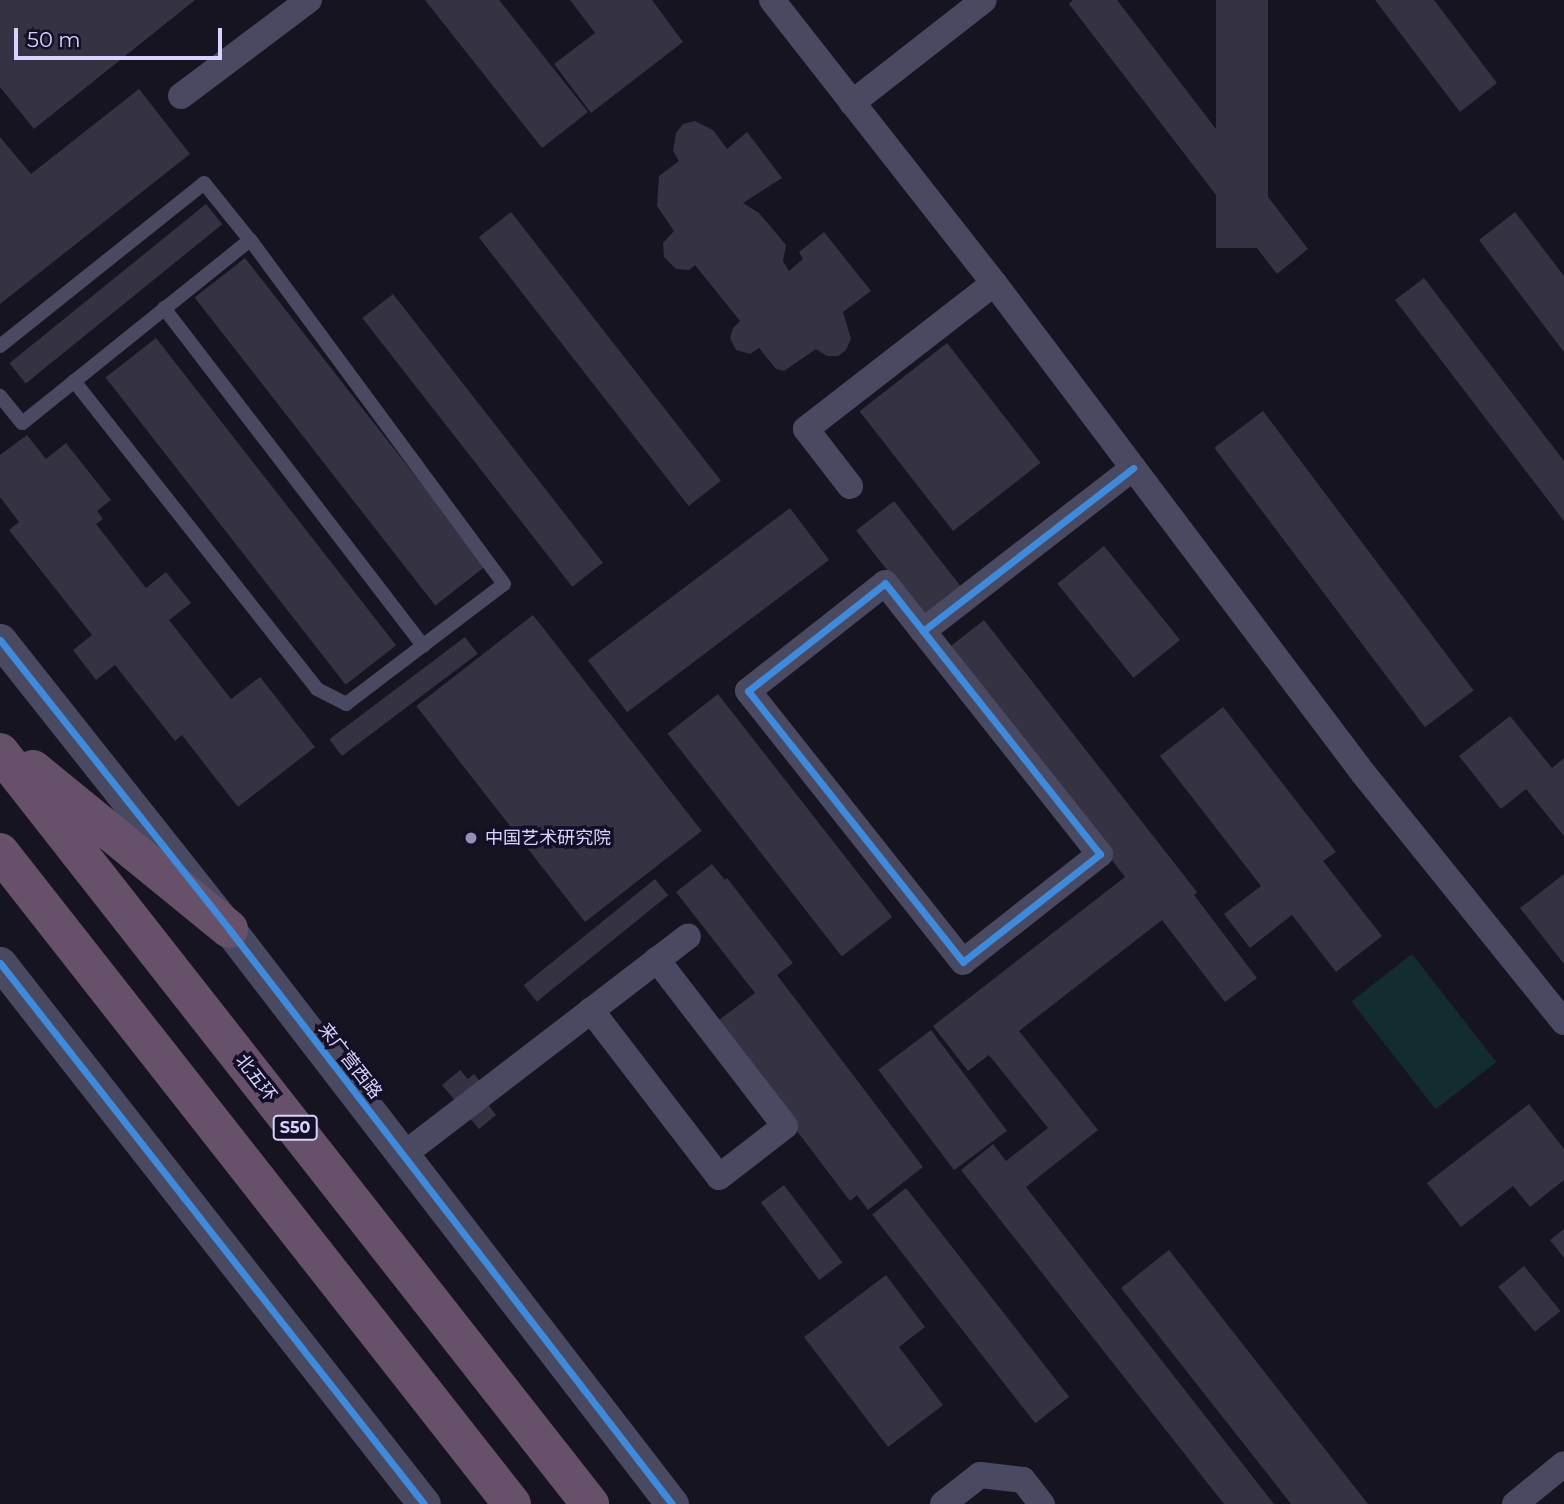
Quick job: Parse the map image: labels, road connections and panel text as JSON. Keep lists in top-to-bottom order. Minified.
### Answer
{"streets":{"highway":["北五环","S50"],"street":["来广营西路"]},"places":["中国艺术研究院"],"scale_bar":"50 m"}
